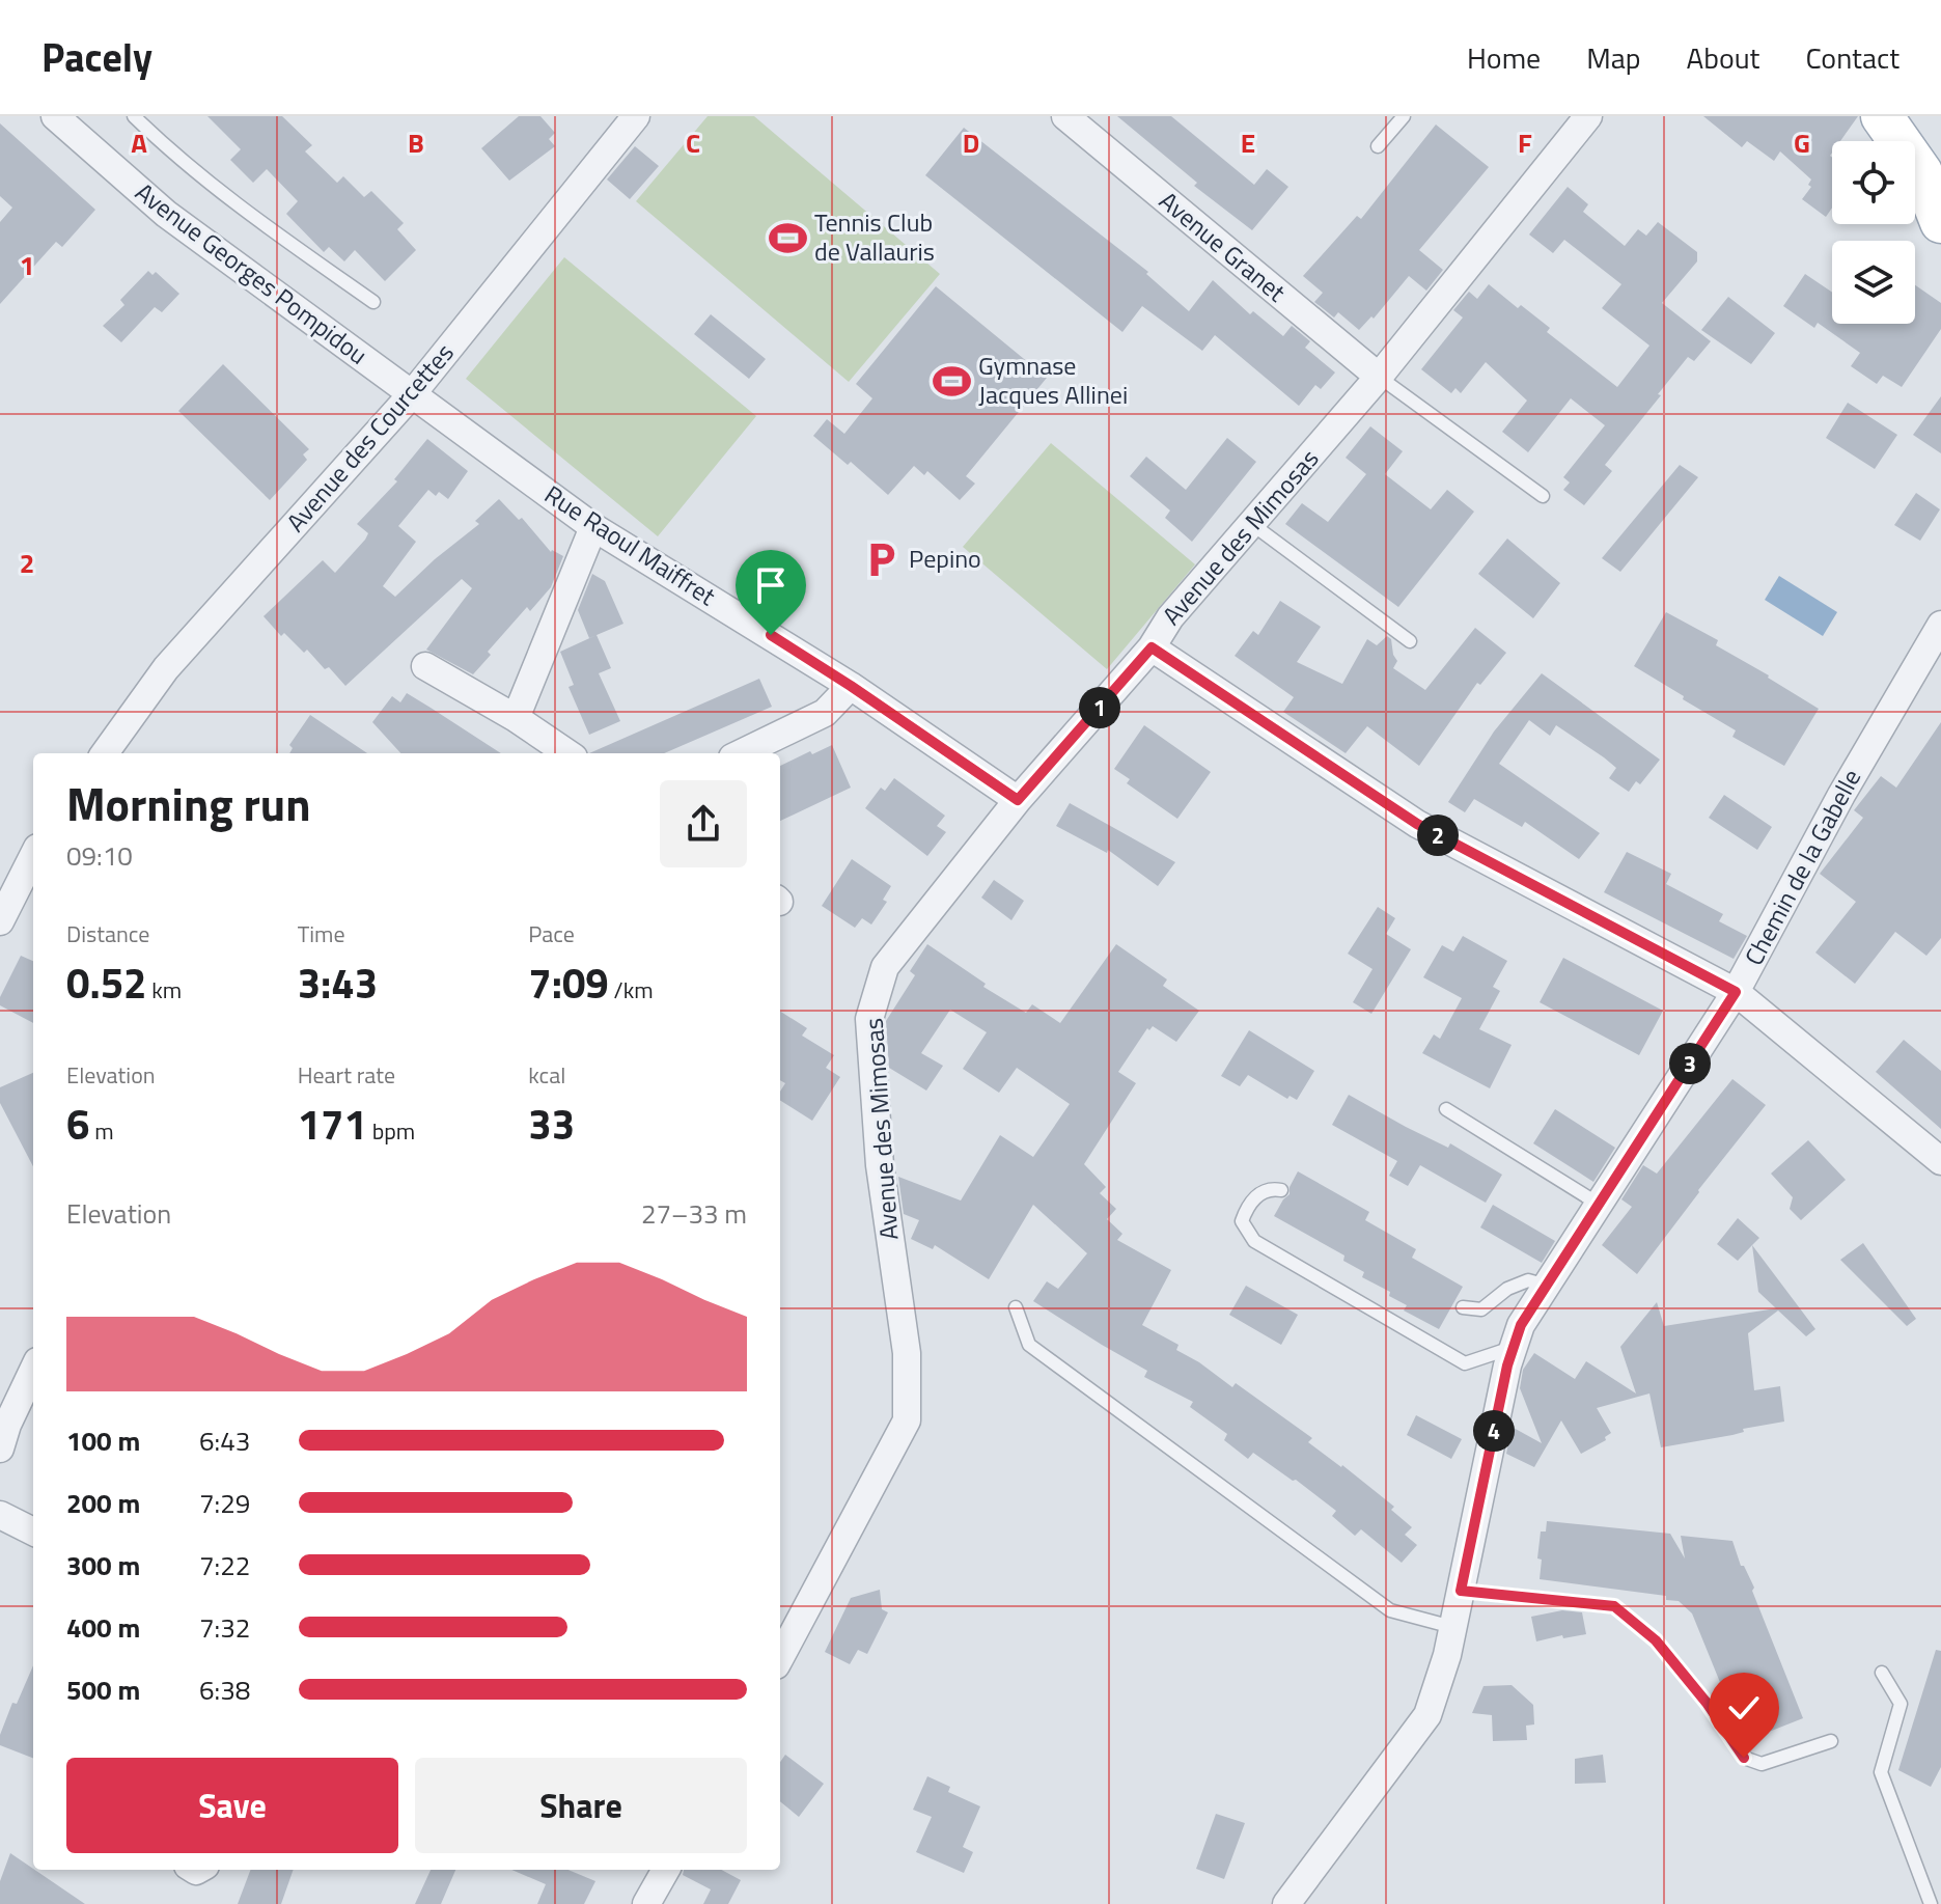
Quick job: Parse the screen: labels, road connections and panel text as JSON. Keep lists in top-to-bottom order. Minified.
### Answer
{"streets":{"street":["Avenue Granet","Avenue Georges Pompidou","Avenue des Courcettes","Avenue des Mimosas","Rue Raoul Maiffret","Chemin de la Gabelle"]},"crossings":[["Avenue Granet","Avenue des Mimosas"],["Avenue Georges Pompidou","Avenue des Courcettes"],["Avenue Georges Pompidou","Rue Raoul Maiffret"],["Avenue des Courcettes","Rue Raoul Maiffret"],["Avenue des Mimosas","Rue Raoul Maiffret"]],"places":{"sports":["Tennis Club de Vallauris","Gymnase Jacques Allinei"],"parking":["Pepino"]},"page":{"header":"Pacely","nav":["Home","Map","About","Contact"],"pins":["1","2","3","4"],"heading":["Morning run","09:10"],"stats":[["Distance","0.52 km"],["Time","3:43"],["Pace","7:09 /km"],["Elevation","6 m"],["Heart rate","171 bpm"],["kcal","33"]],"chart":["Elevation","27–33 m"],"list":[{"name":"100 m","note":"6:43"},{"name":"200 m","note":"7:29"},{"name":"300 m","note":"7:22"},{"name":"400 m","note":"7:32"},{"name":"500 m","note":"6:38"}],"buttons":["Save","Share"]},"grid":{"columns":["A","B","C","D","E","F","G"],"rows":["1","2"]}}
